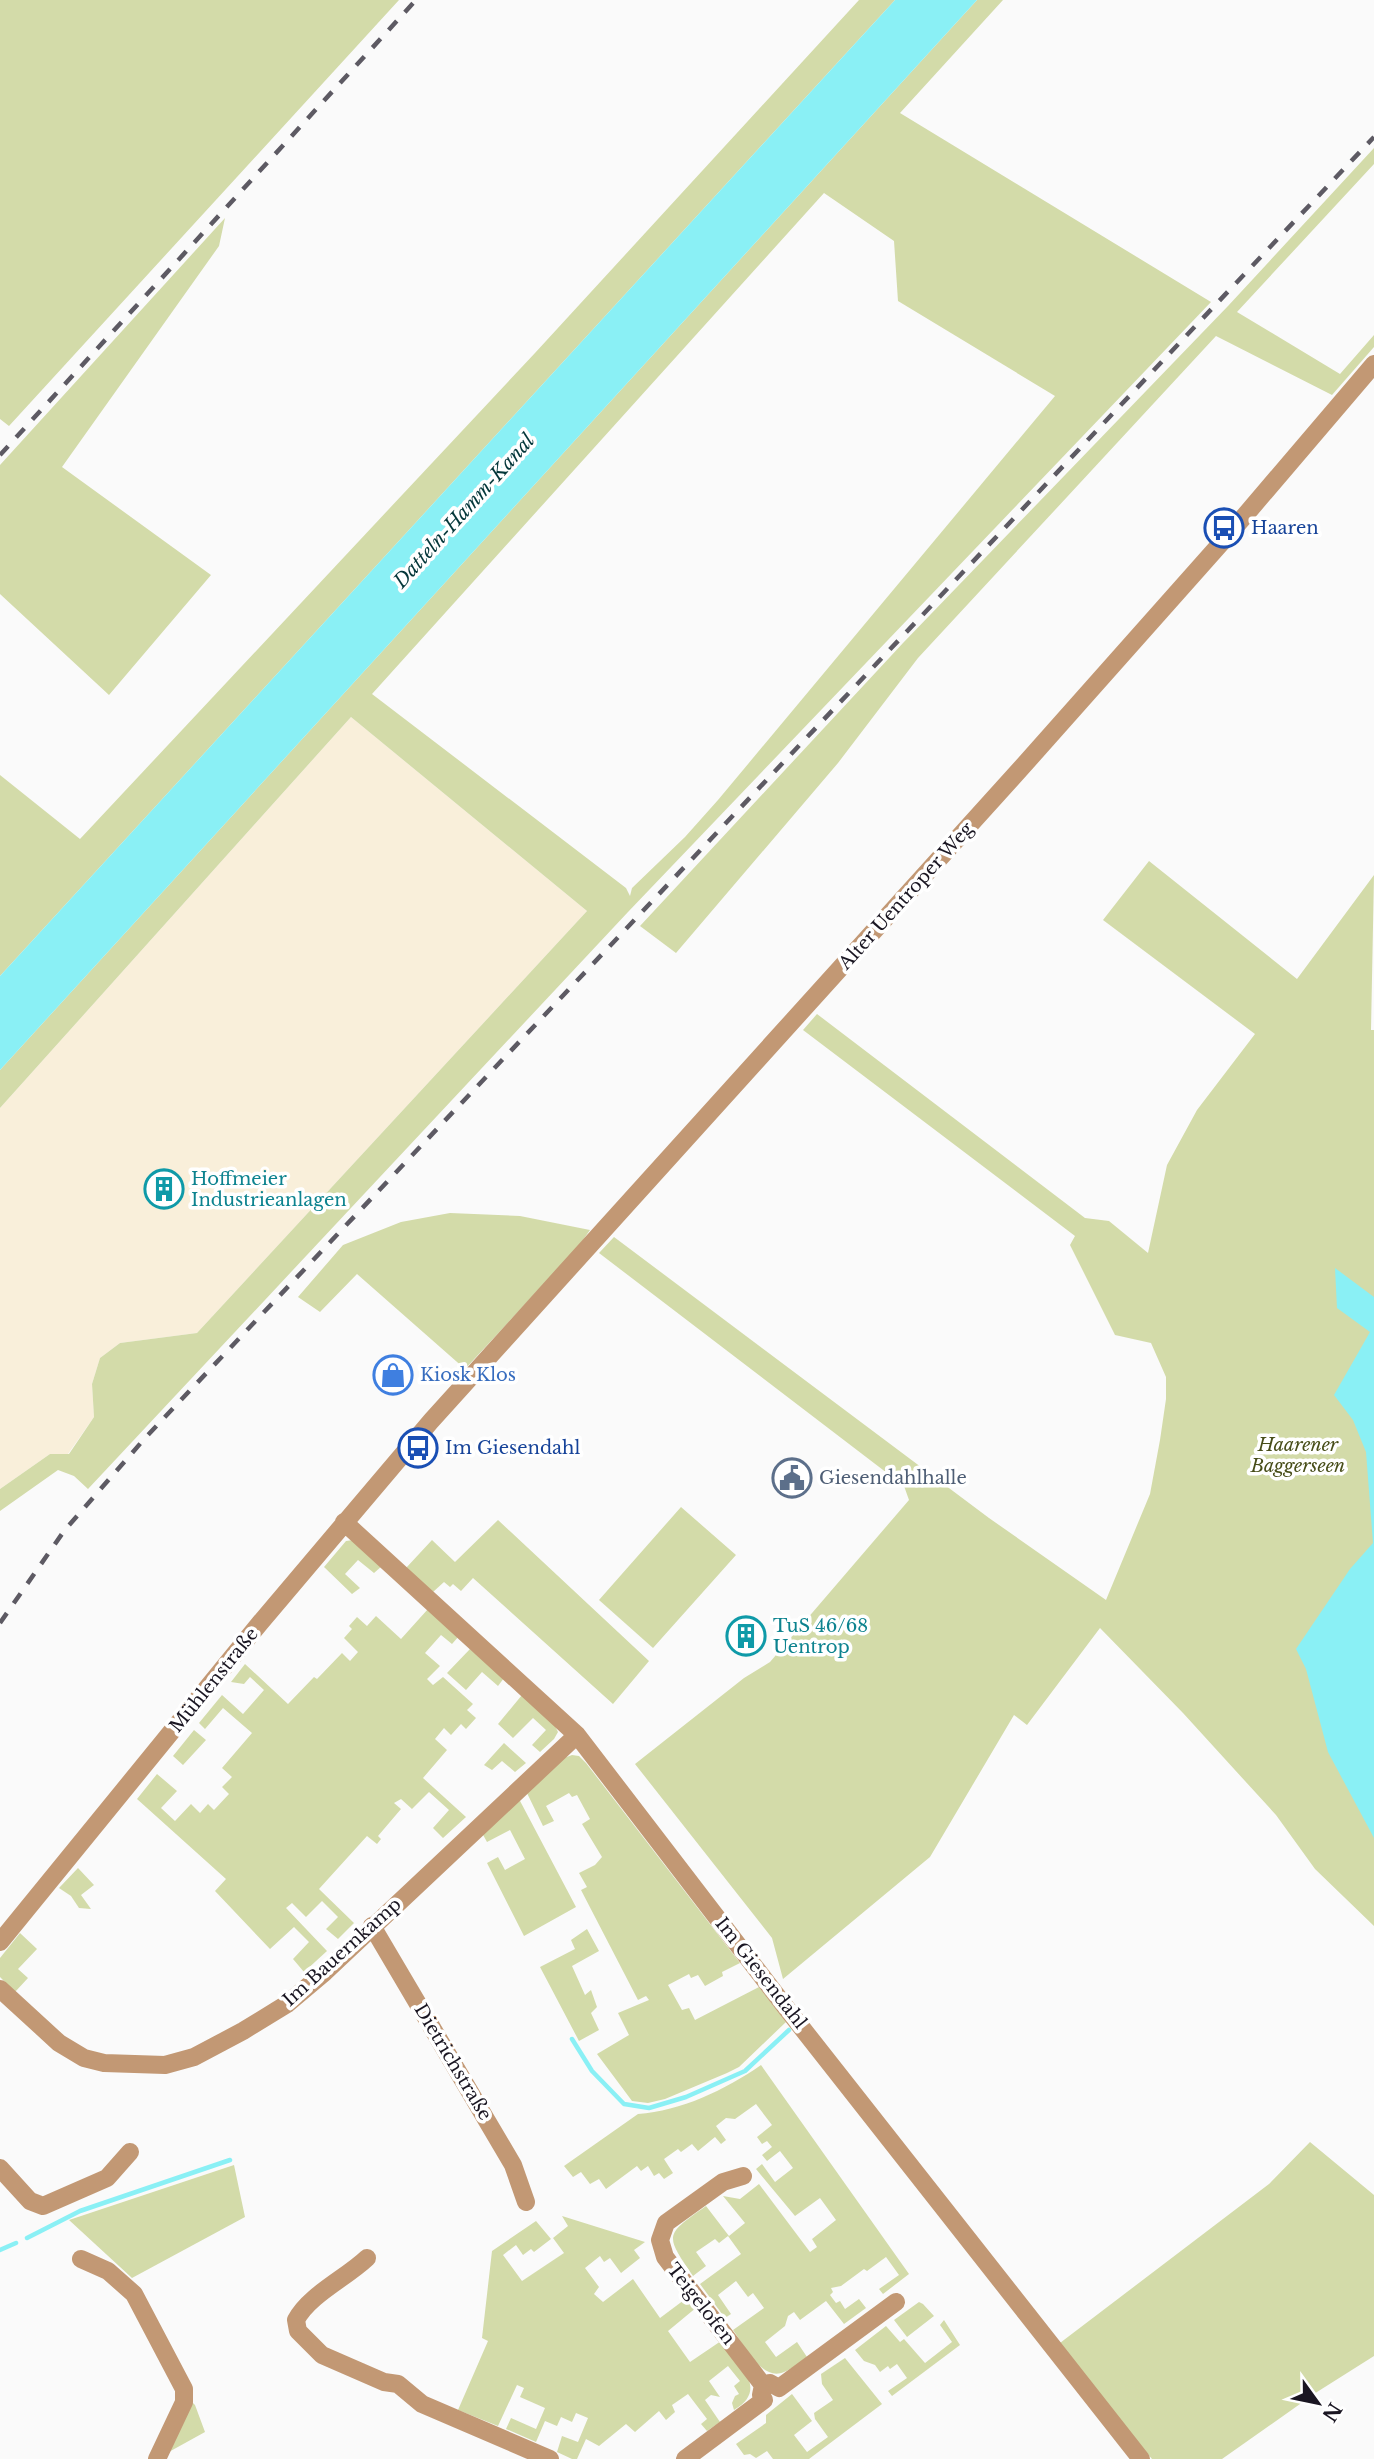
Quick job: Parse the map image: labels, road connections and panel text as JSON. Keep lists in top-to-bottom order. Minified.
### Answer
{"streets":{"street":["Alter Uentroper Weg","Mühlenstraße","Im Bauernkamp","Im Giesendahl","Dietrichstraße","Teigelofen"]},"crossings":[["Alter Uentroper Weg","Mühlenstraße"],["Mühlenstraße","Im Giesendahl"],["Im Bauernkamp","Im Giesendahl"],["Im Bauernkamp","Dietrichstraße"]],"water":["Datteln-Hamm-Kanal"],"parks":["Haarener Baggerseen"],"places":{"bus stop":["Haaren","Im Giesendahl"],"building":["Hoffmeier Industrieanlagen","TuS 46/68 Uentrop"],"shop":["Kiosk Klos"],"public building":["Giesendahlhalle"]},"north":"bottom right"}
